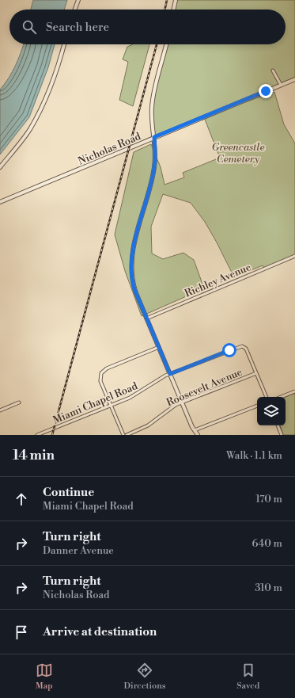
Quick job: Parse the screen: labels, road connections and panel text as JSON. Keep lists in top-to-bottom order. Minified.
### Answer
{"streets":{"street":["Nicholas Road","Richley Avenue","Roosevelt Avenue","Miami Chapel Road"]},"crossings":[["Roosevelt Avenue","Miami Chapel Road"]],"parks":["Greencastle Cemetery"],"page":{"search":"Search here","heading":["14 min","Walk · 1.1 km"],"list":[["Continue","Miami Chapel Road","170 m"],["Turn right","Danner Avenue","640 m"],["Turn right","Nicholas Road","310 m"],"Arrive at destination"],"nav":["Map","Directions","Saved"]}}
